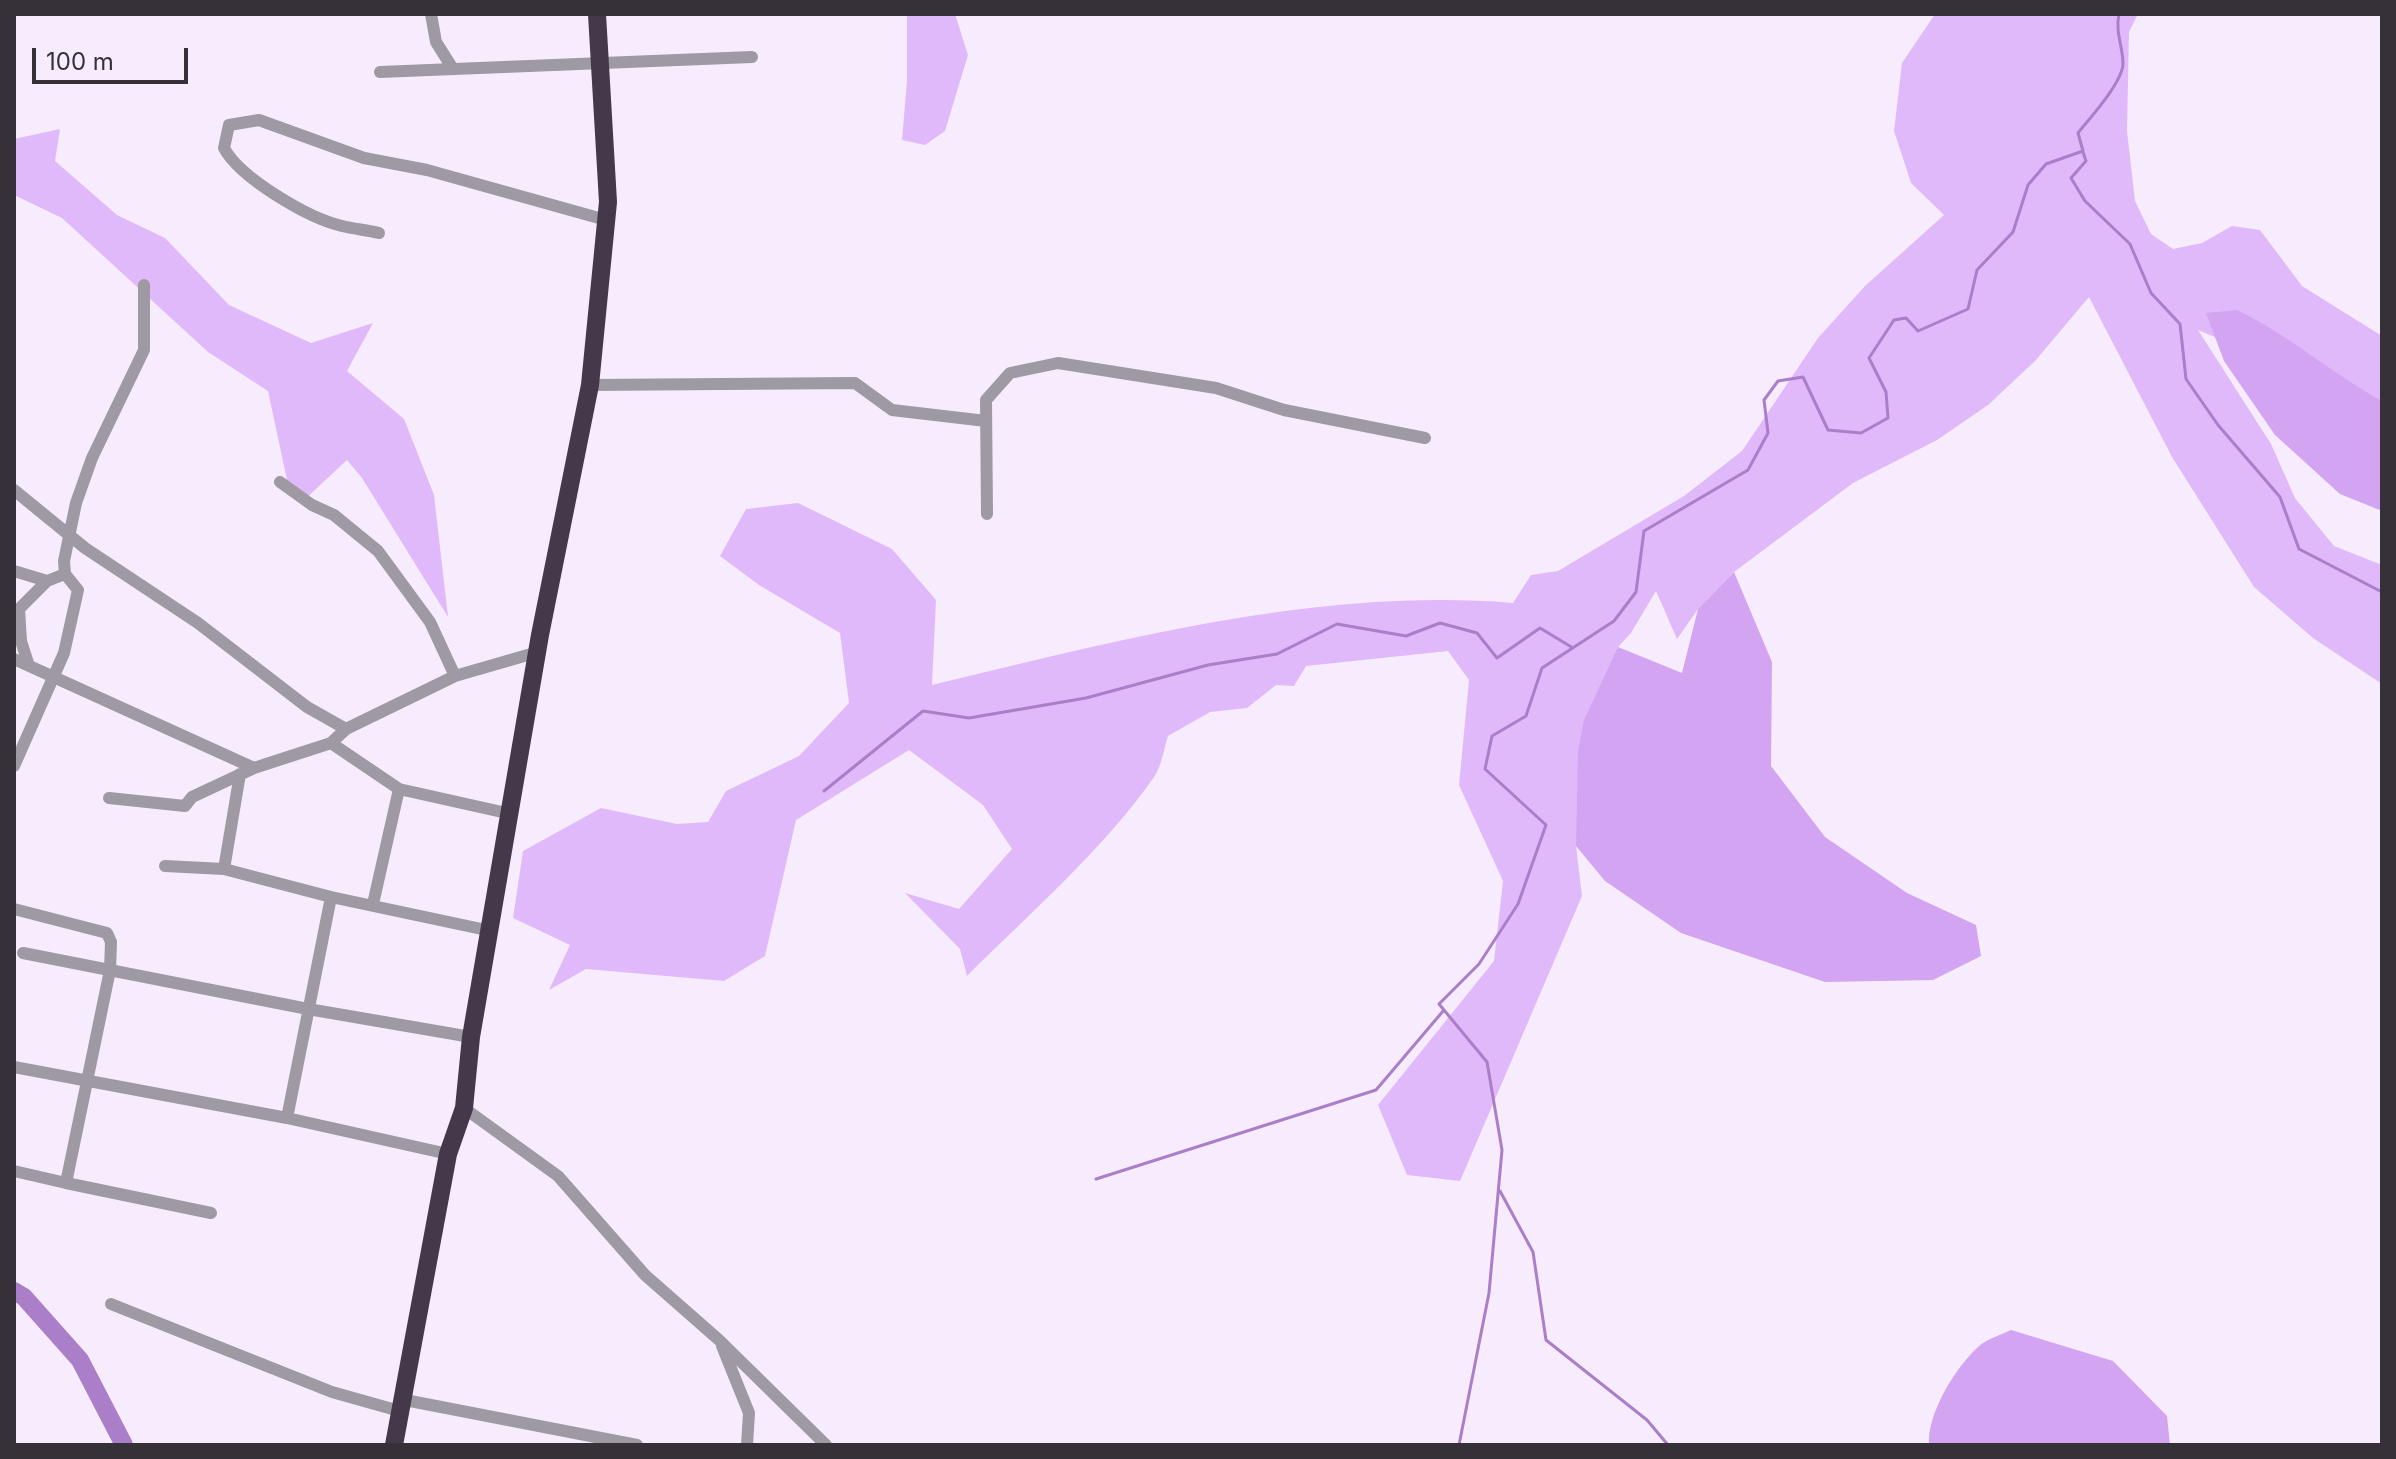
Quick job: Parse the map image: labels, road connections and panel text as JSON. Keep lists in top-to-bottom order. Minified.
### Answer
{"scale_bar":"100 m"}
